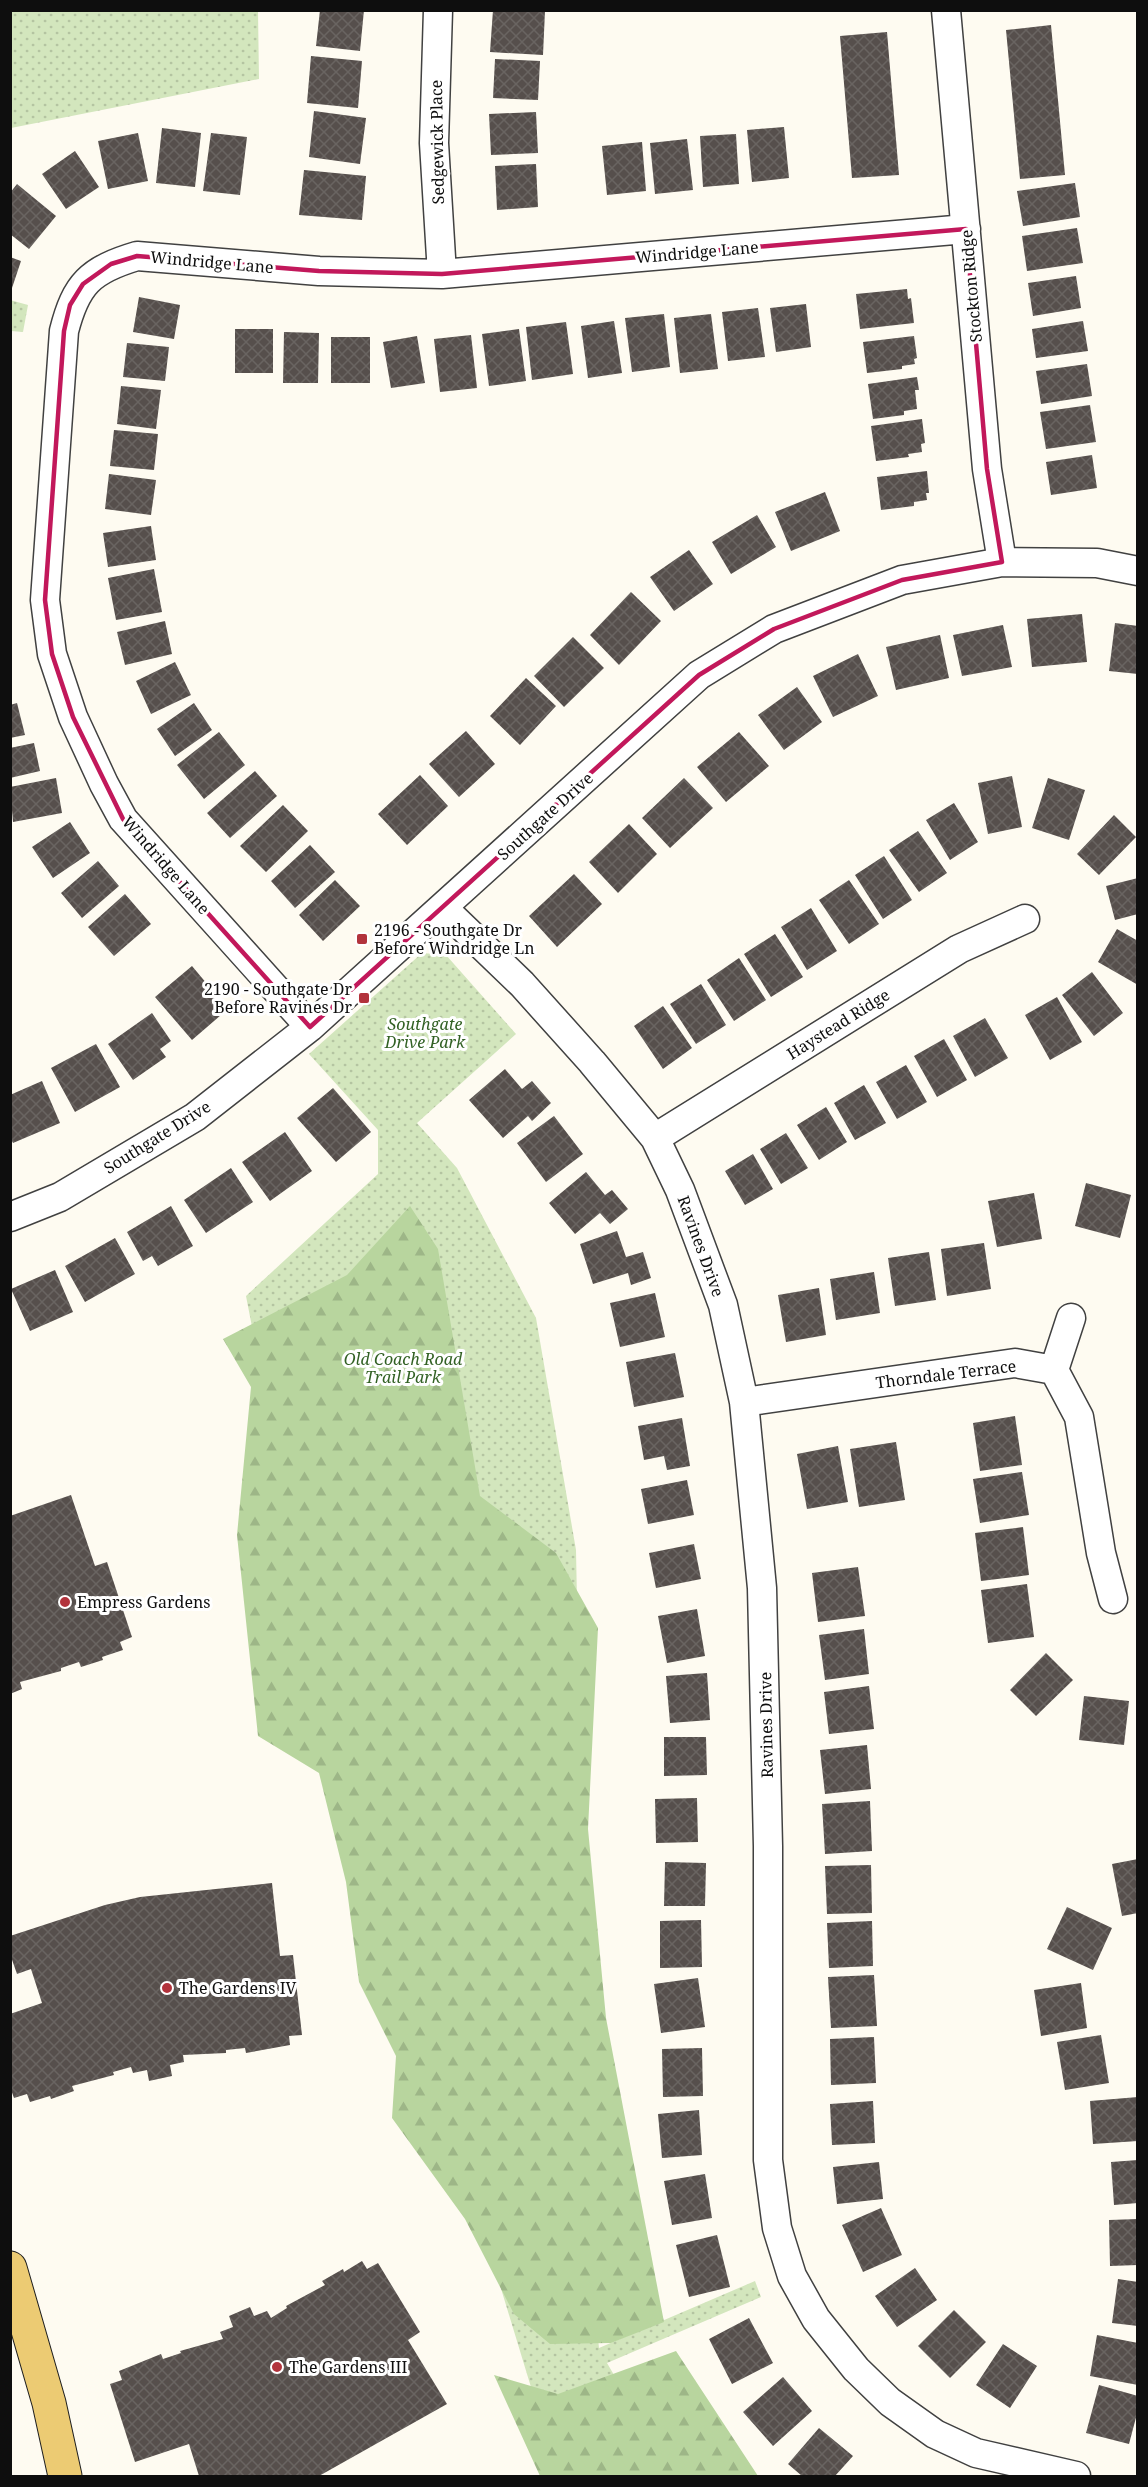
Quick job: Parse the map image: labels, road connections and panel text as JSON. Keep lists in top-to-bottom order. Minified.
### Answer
{"streets":{"street":["Sedgewick Place","Windridge Lane","Stockton Ridge","Southgate Drive","Haystead Ridge","Ravines Drive","Thorndale Terrace"]},"crossings":[["Sedgewick Place","Windridge Lane"],["Windridge Lane","Stockton Ridge"],["Windridge Lane","Southgate Drive"],["Stockton Ridge","Southgate Drive"],["Southgate Drive","Ravines Drive"],["Haystead Ridge","Ravines Drive"],["Ravines Drive","Thorndale Terrace"]],"parks":["Southgate Drive Park","Old Coach Road Trail Park"],"places":{"transit":["2196 - Southgate Dr Before Windridge Ln","2190 - Southgate Dr Before Ravines Dr"],"other":["Empress Gardens","The Gardens IV","The Gardens III"]}}
